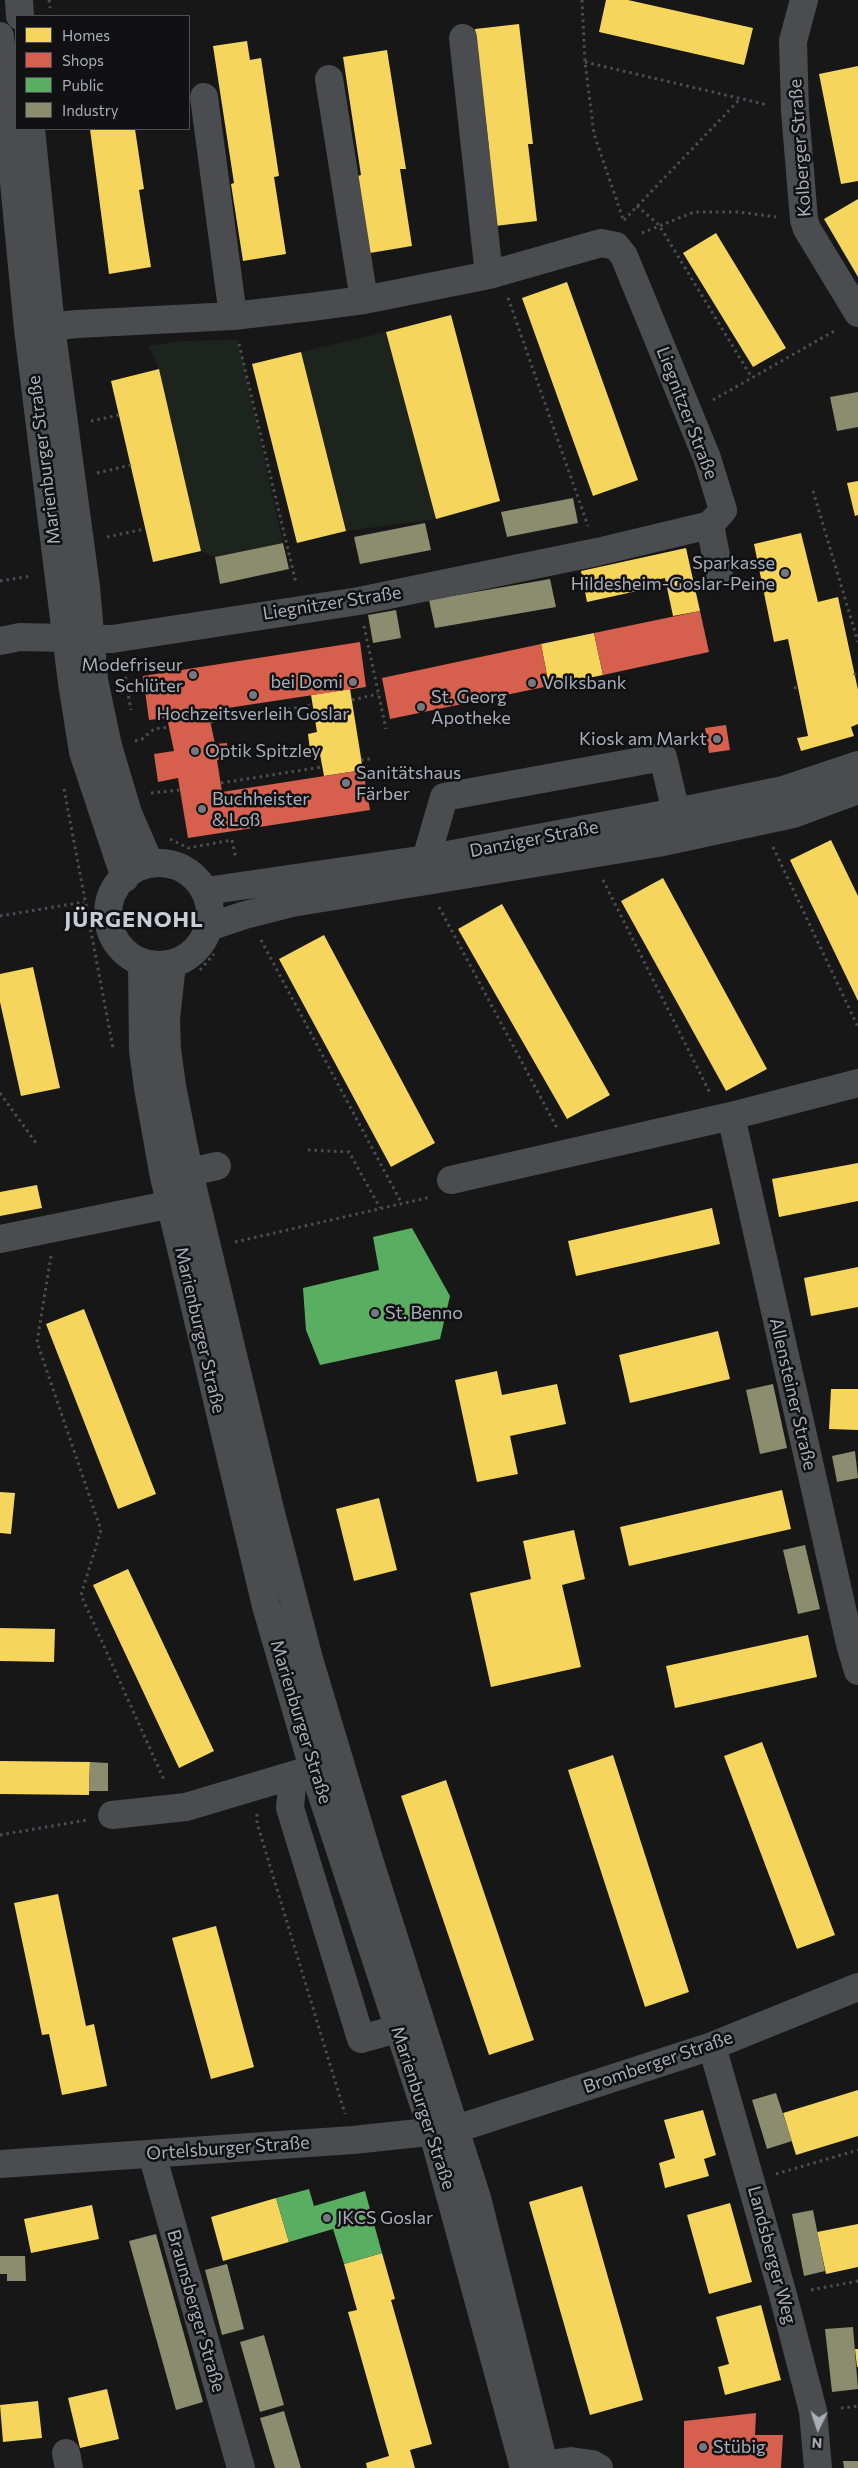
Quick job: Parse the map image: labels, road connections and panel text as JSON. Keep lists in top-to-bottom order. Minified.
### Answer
{"streets":{"street":["Kolberger Straße","Liegnitzer Straße","Marienburger Straße","Danziger Straße","Allensteiner Straße","Bromberger Straße","Ortelsburger Straße","Landsberger Weg","Braunsberger Straße"]},"crossings":[["Liegnitzer Straße","Marienburger Straße"],["Marienburger Straße","Danziger Straße"],["Marienburger Straße","Bromberger Straße"],["Marienburger Straße","Ortelsburger Straße"],["Bromberger Straße","Ortelsburger Straße"],["Bromberger Straße","Landsberger Weg"],["Ortelsburger Straße","Braunsberger Straße"]],"districts":["JÜRGENOHL"],"places":["Sparkasse Hildesheim-Goslar-Peine","Modefriseur Schlüter","bei Domi","Volksbank","Hochzeitsverleih Goslar","St. Georg Apotheke","Kiosk am Markt","Optik Spitzley","Sanitätshaus Färber","Buchheister & Loß","St. Benno","JKCS Goslar","Stübig"],"legend":["Homes","Shops","Public","Industry"],"north":"bottom"}
